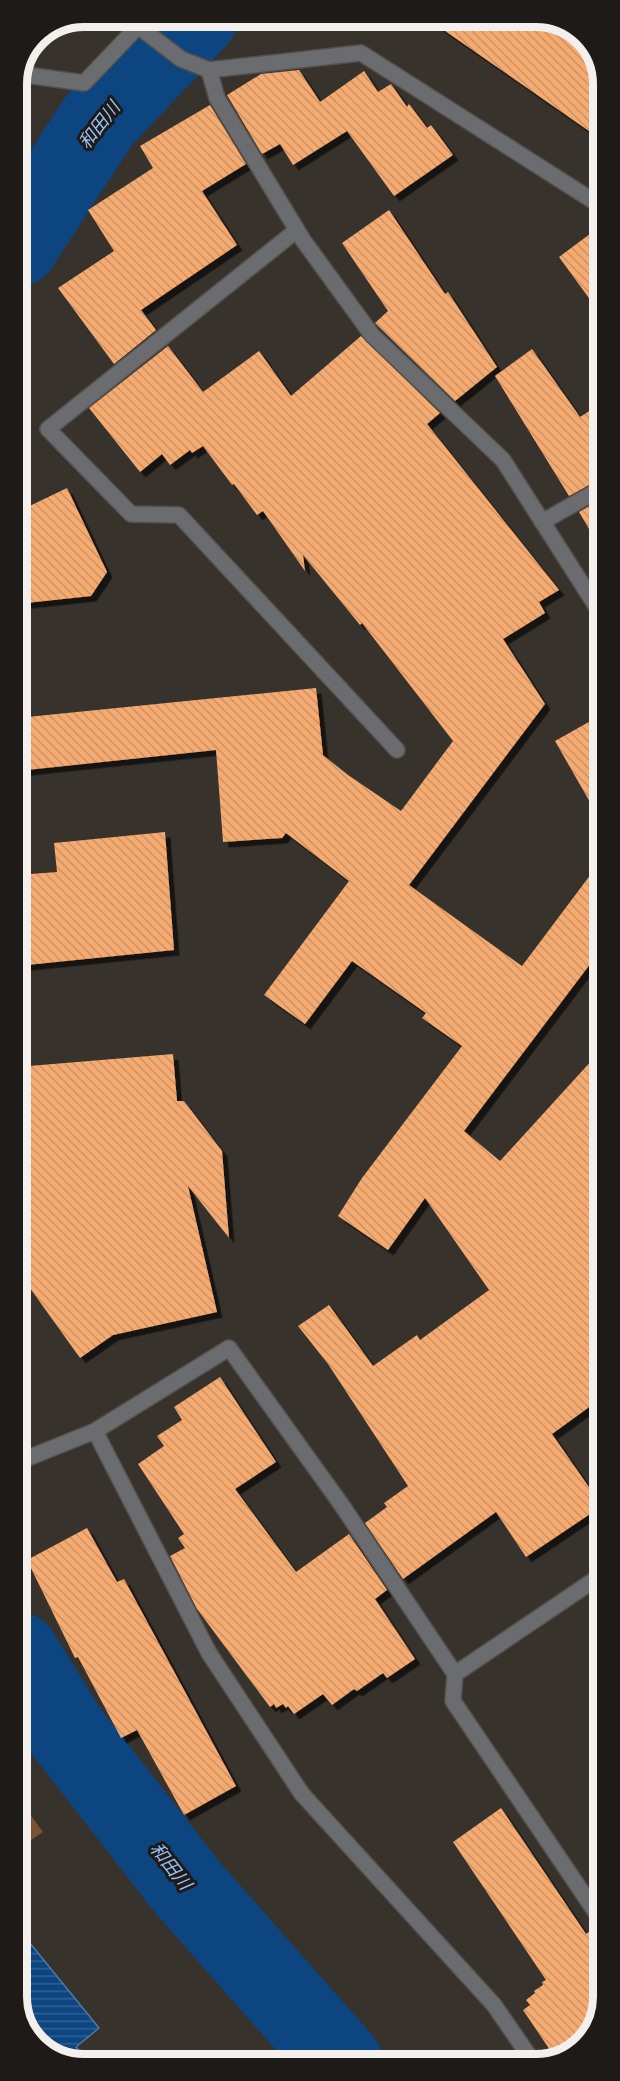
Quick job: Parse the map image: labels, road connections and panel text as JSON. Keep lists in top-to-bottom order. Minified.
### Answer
{"water":["和田川"]}
